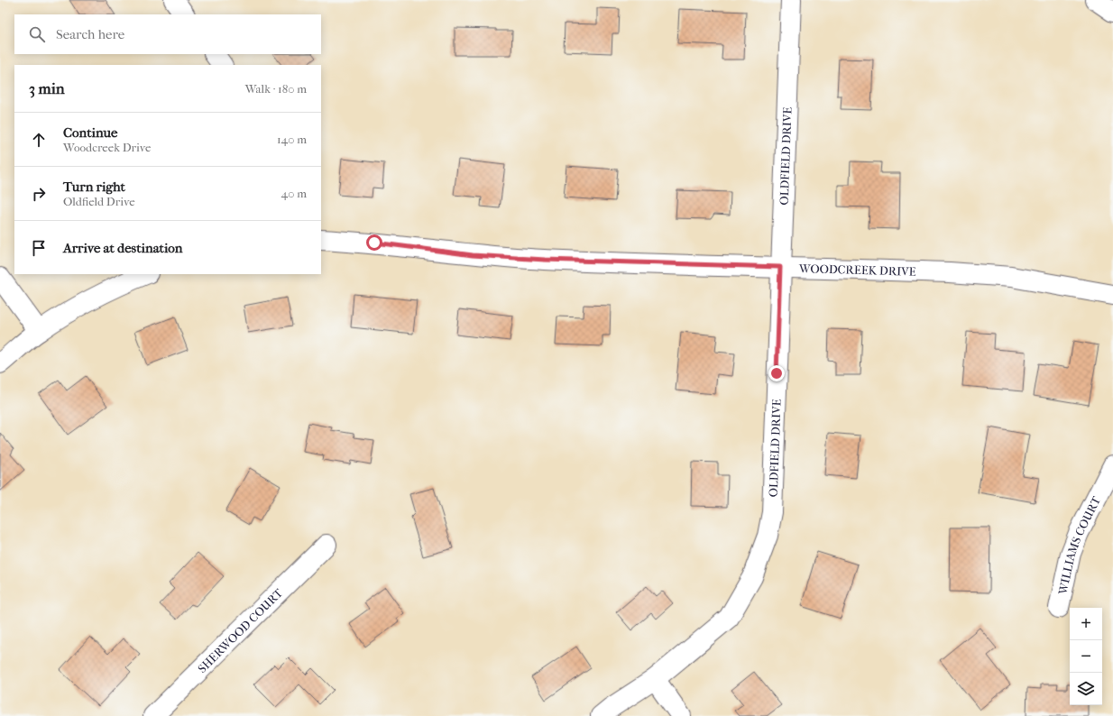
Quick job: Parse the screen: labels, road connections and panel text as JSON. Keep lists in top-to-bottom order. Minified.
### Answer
{"streets":{"street":["OLDFIELD DRIVE","WOODCREEK DRIVE","WILLIAMS COURT","SHERWOOD COURT"]},"crossings":[["OLDFIELD DRIVE","WOODCREEK DRIVE"]],"page":{"search":"Search here","heading":["3 min","Walk · 180 m"],"list":[["Continue","Woodcreek Drive","140 m"],["Turn right","Oldfield Drive","40 m"],"Arrive at destination"],"map_buttons":["+","−"]}}
